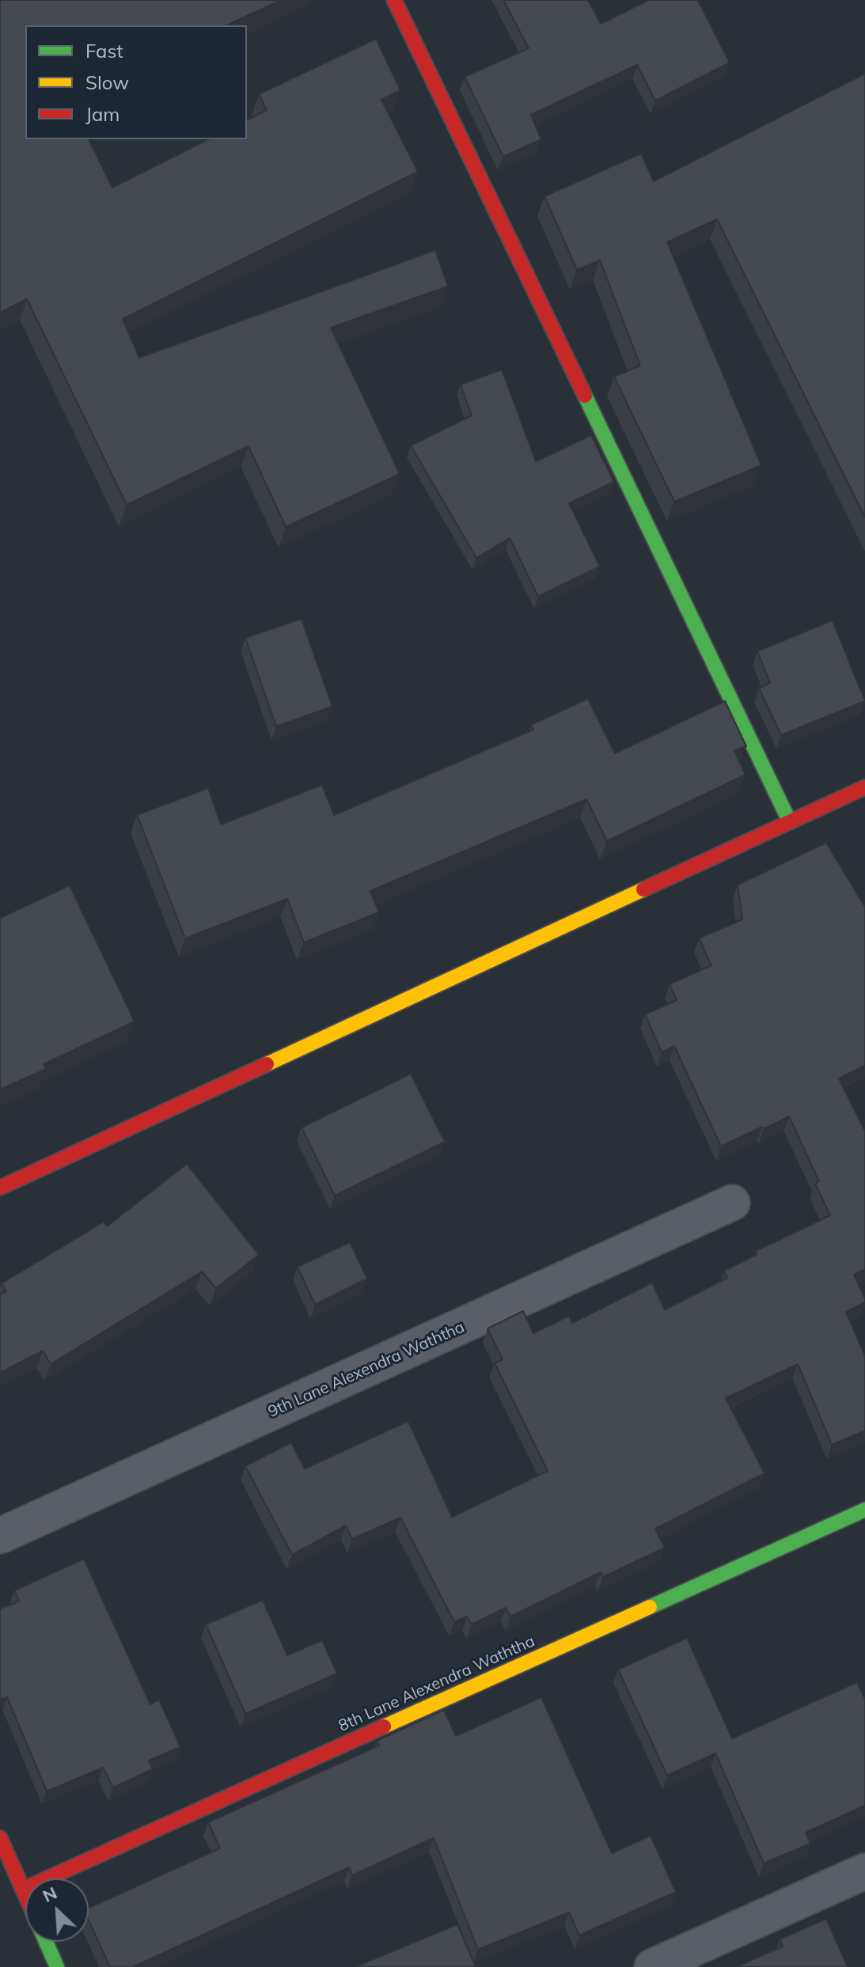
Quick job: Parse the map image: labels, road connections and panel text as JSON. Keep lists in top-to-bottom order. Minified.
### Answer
{"streets":{"street":["9th Lane Alexendra Waththa","8th Lane Alexendra Waththa"]},"legend":["Fast","Slow","Jam"],"north":"top left"}
